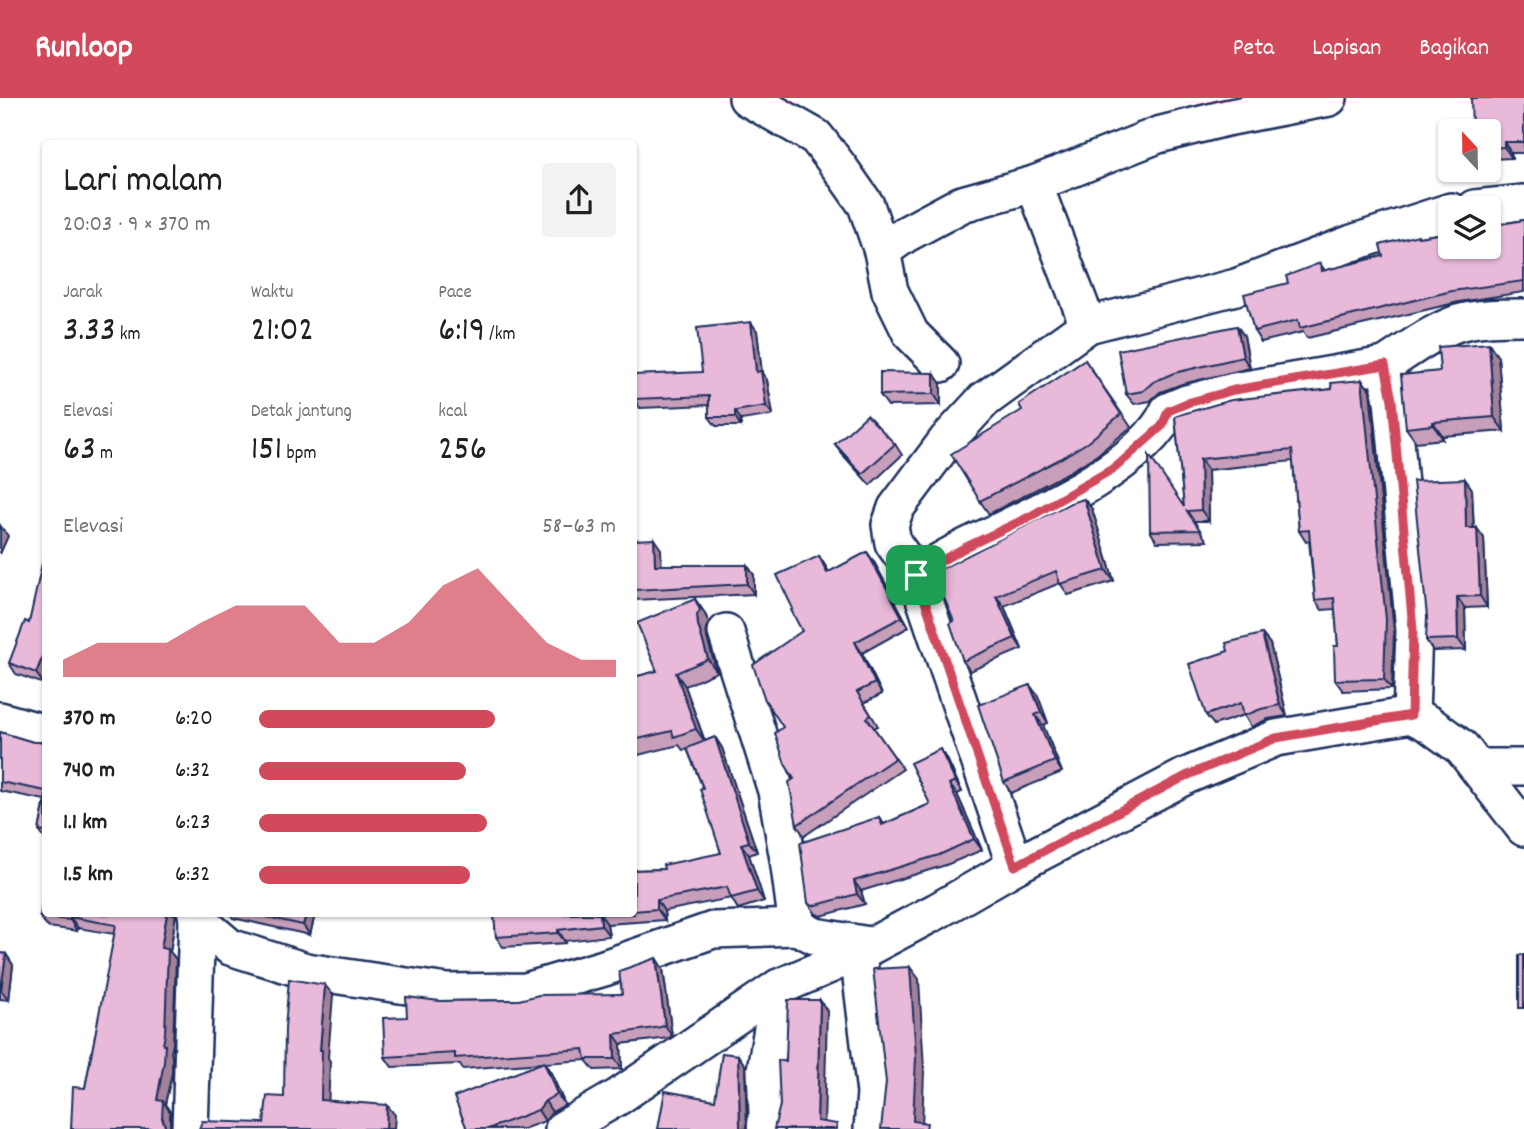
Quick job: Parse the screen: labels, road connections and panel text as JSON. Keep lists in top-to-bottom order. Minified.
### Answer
{"north":"top","page":{"header":"Runloop","nav":["Peta","Lapisan","Bagikan"],"heading":["Lari malam","20:03 · 9 × 370 m"],"stats":[["Jarak","3.33 km"],["Waktu","21:02"],["Pace","6:19 /km"],["Elevasi","63 m"],["Detak jantung","151 bpm"],["kcal","256"]],"chart":["Elevasi","58–63 m"],"list":[{"name":"370 m","note":"6:20"},{"name":"740 m","note":"6:32"},{"name":"1.1 km","note":"6:23"},{"name":"1.5 km","note":"6:32"}]}}
